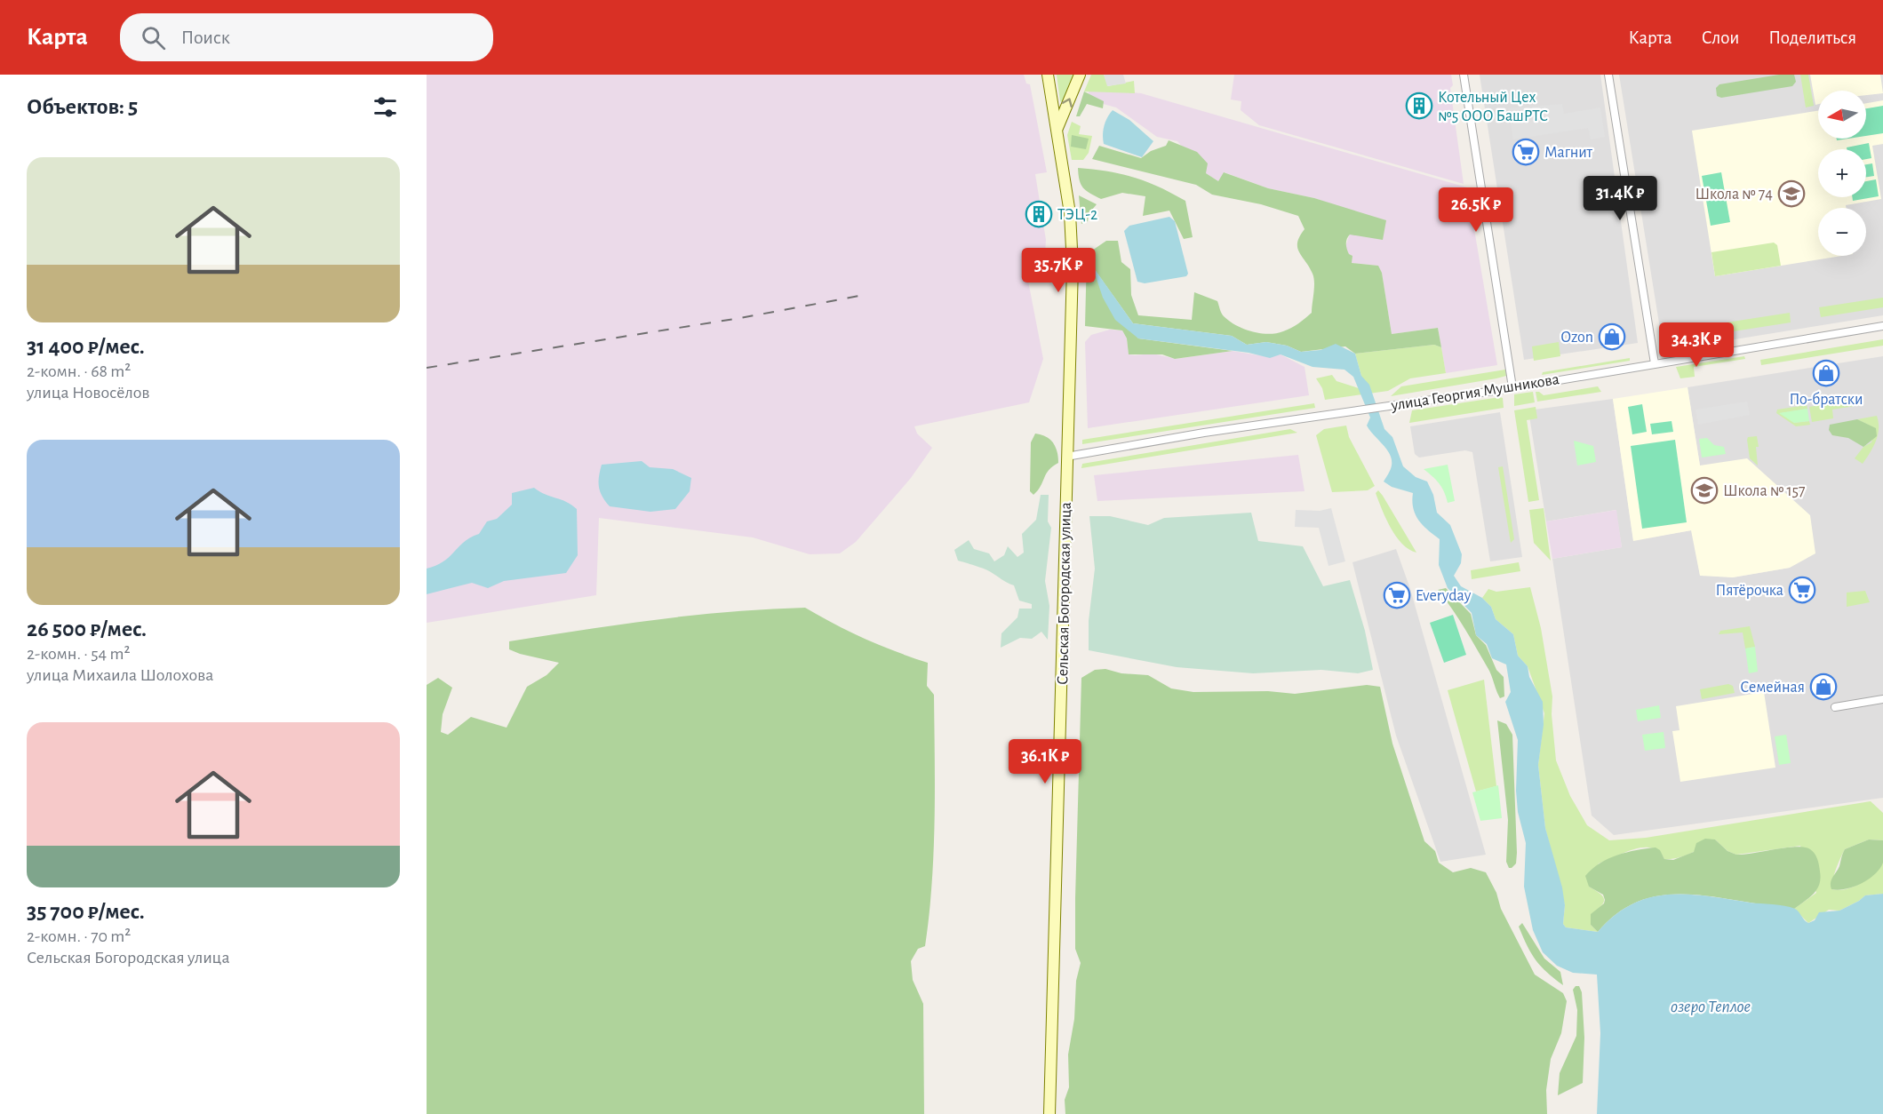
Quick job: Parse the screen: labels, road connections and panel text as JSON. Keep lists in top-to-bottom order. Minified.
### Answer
{"streets":{"main road":["Сельская Богородская улица"],"street":["улица Георгия Мушникова"]},"crossings":[["улица Георгия Мушникова","Сельская Богородская улица"]],"water":["озеро Теплое"],"places":{"building":["Котельный Цех №5 ООО БашРТС","ТЭЦ-2"],"supermarket":["Магнит","Пятёрочка","Everyday"],"school or university":["Школа № 74","Школа № 157"],"shop":["Ozon","По-братски","Семейная"]},"north":"left","page":{"header":"Карта","search":"Поиск","nav":["Карта","Слои","Поделиться"],"heading":"Объектов: 5","map_buttons":["+","−"],"list":[{"name":"31 400 ₽/мес.","note":"2-комн. · 68 m² · улица Новосёлов"},{"name":"26 500 ₽/мес.","note":"2-комн. · 54 m² · улица Михаила Шолохова"},{"name":"35 700 ₽/мес.","note":"2-комн. · 70 m² · Сельская Богородская улица"}],"price":["31.4K ₽","26.5K ₽","35.7K ₽","34.3K ₽","36.1K ₽"]}}
